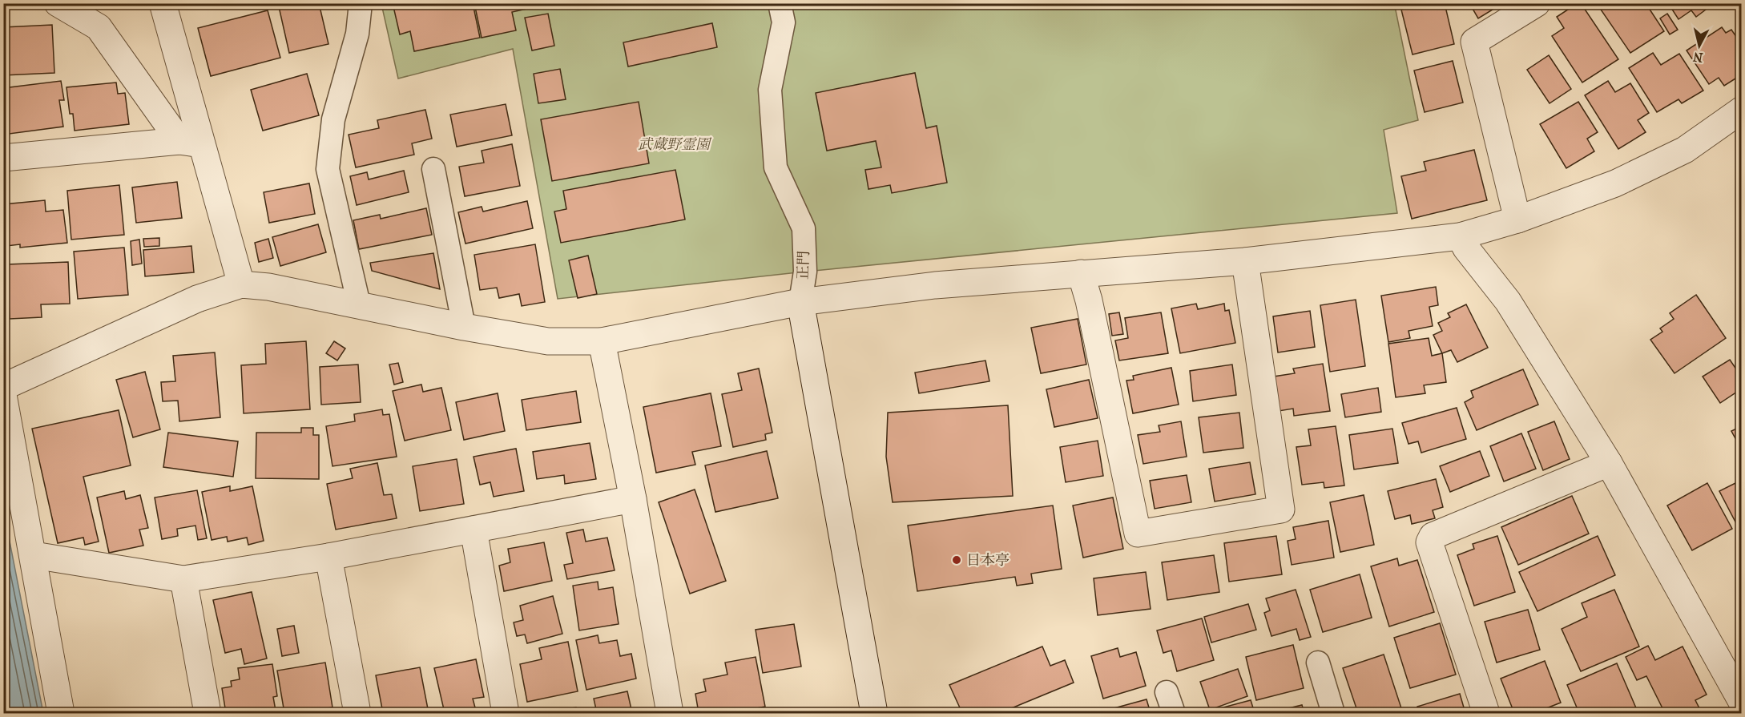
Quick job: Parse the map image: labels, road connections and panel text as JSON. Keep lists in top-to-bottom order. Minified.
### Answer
{"streets":{"lane":["正門"]},"parks":["武蔵野霊園"],"places":["日本亭"],"north":"bottom"}
